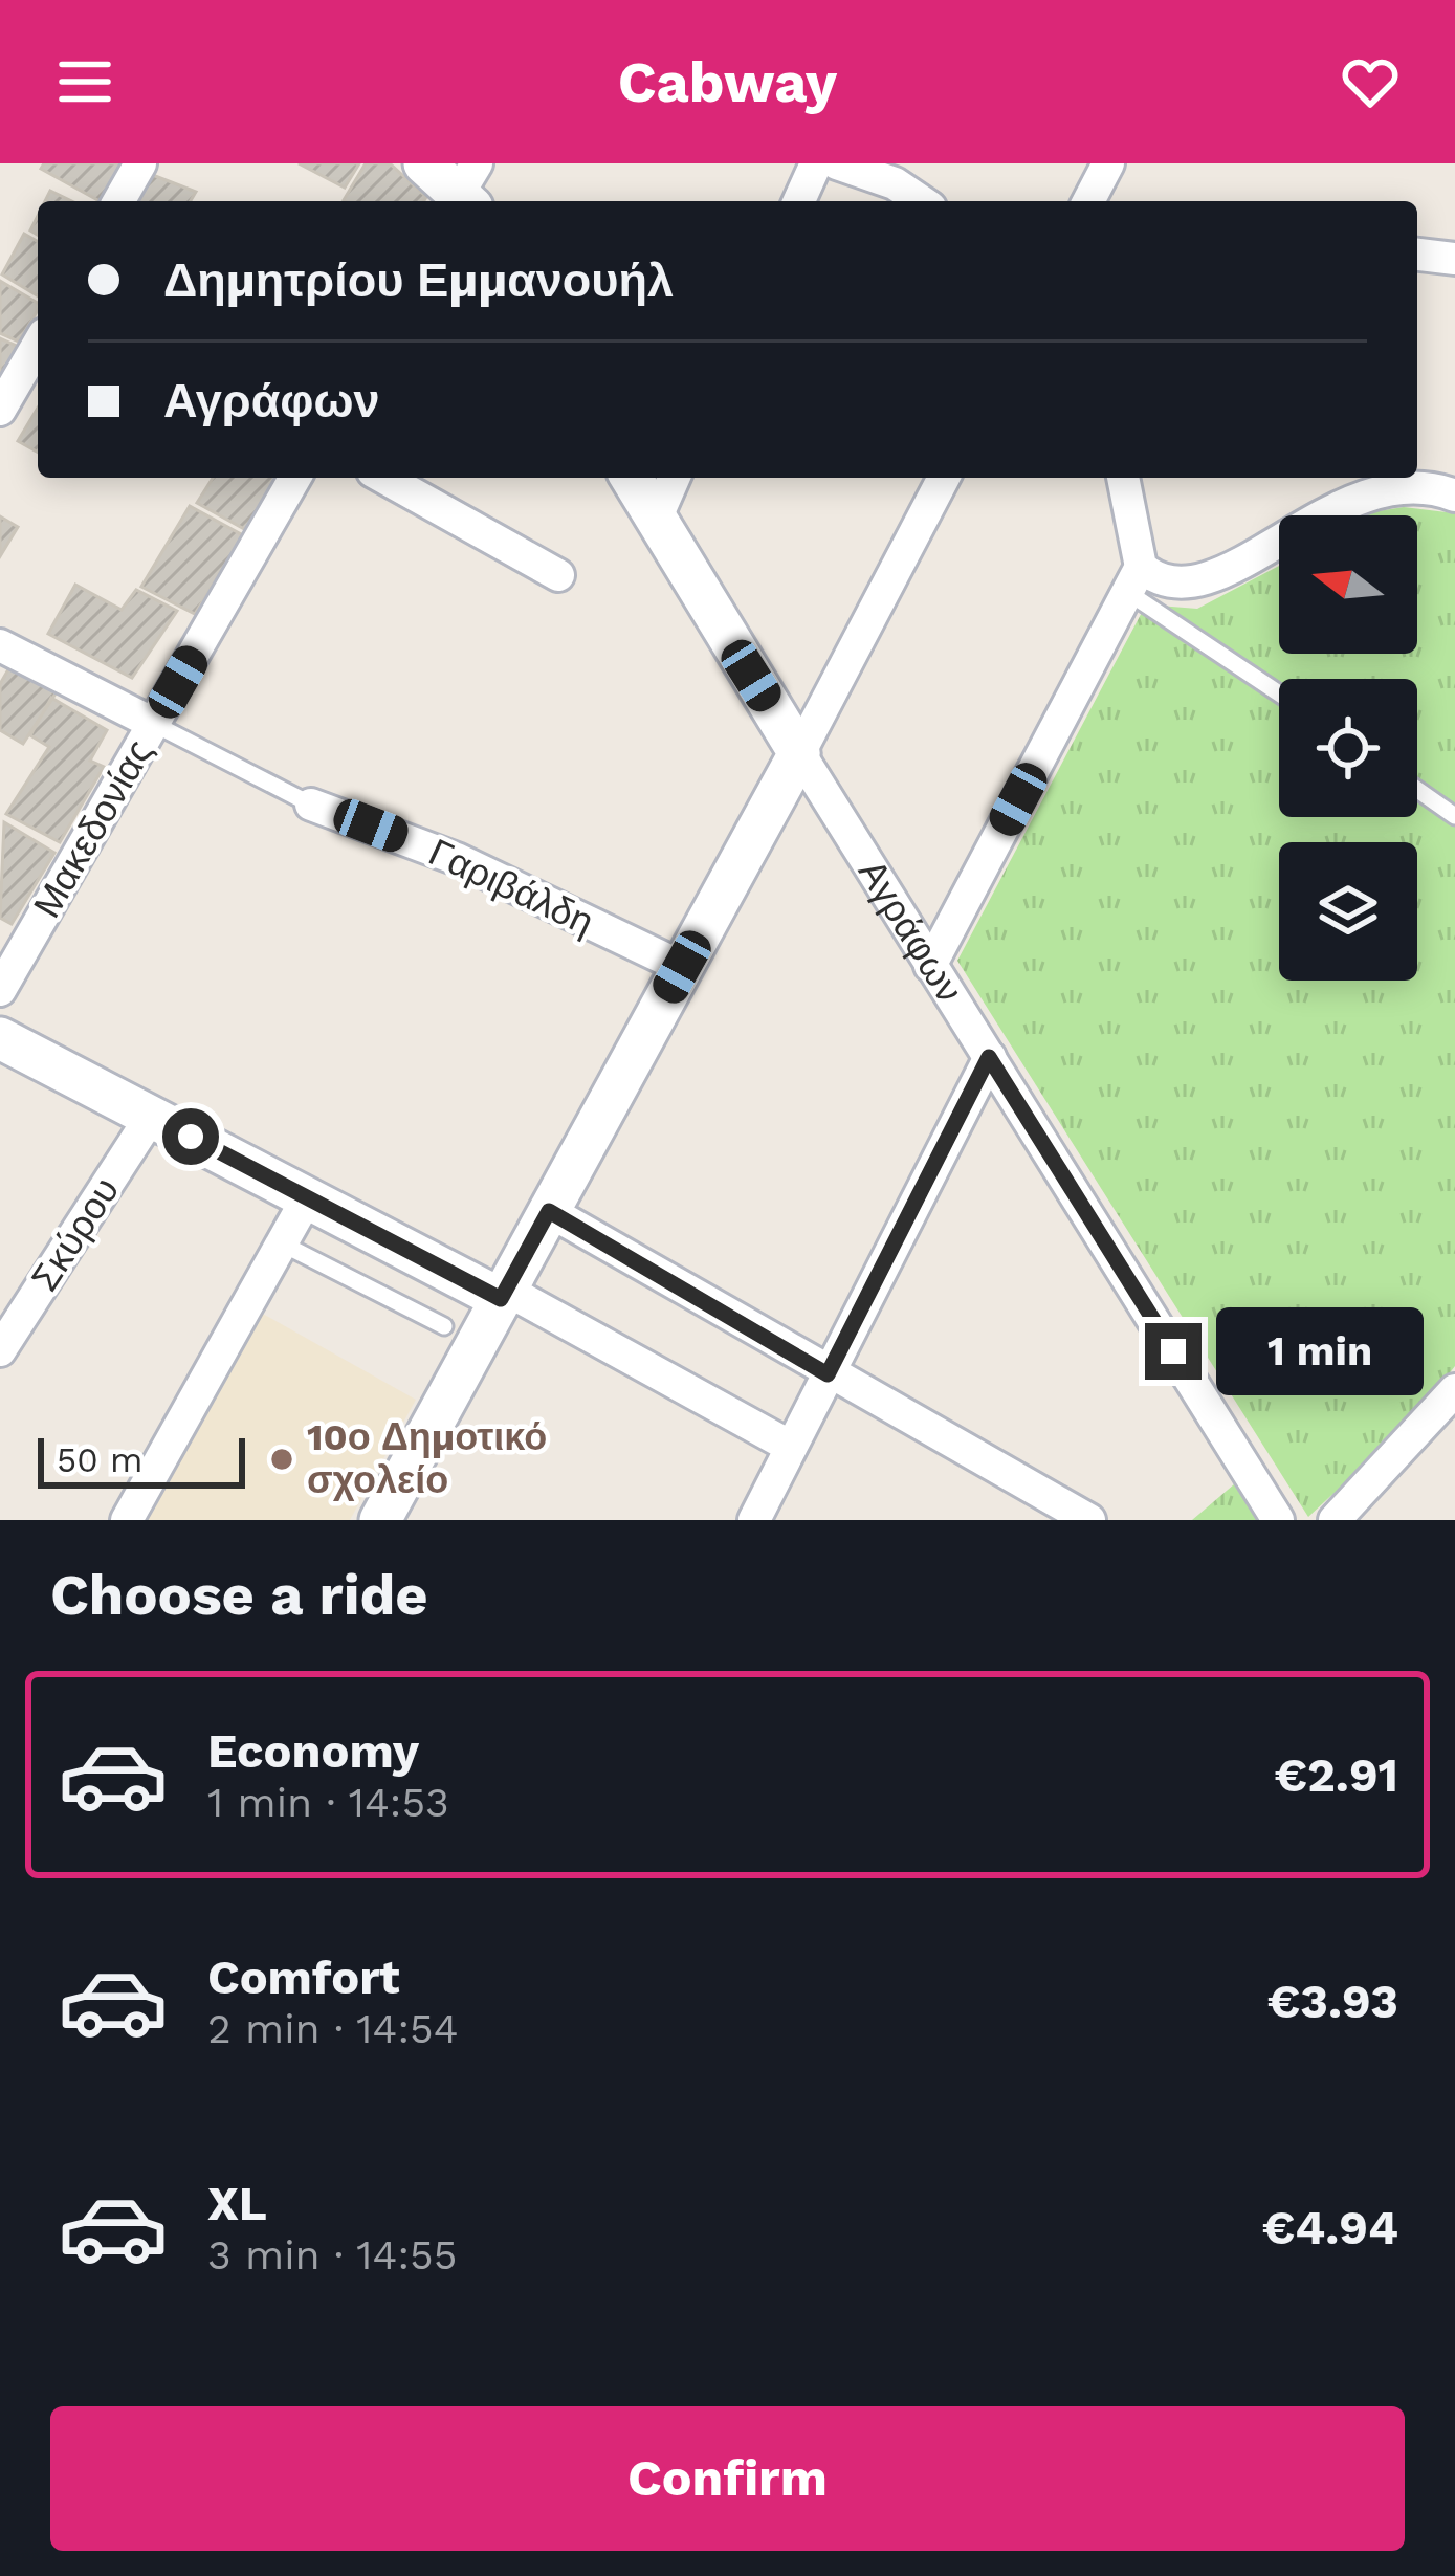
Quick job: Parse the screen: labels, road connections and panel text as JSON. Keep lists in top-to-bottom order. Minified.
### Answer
{"streets":{"street":["Μακεδονίας","Γαριβάλδη","Αγράφων","Σκύρου"]},"crossings":[["Μακεδονίας","Γαριβάλδη"]],"places":["10ο Δημοτικό σχολείο"],"scale_bar":"50 m","north":"left","page":{"header":"Cabway","banner":["Δημητρίου Εμμανουήλ","Αγράφων"],"bubble":"1 min","scale":"50 m","heading":"Choose a ride","list":[{"name":"Economy","note":"1 min · 14:53","value":"€2.91"},{"name":"Comfort","note":"2 min · 14:54","value":"€3.93"},{"name":"XL","note":"3 min · 14:55","value":"€4.94"}],"buttons":"Confirm"}}
